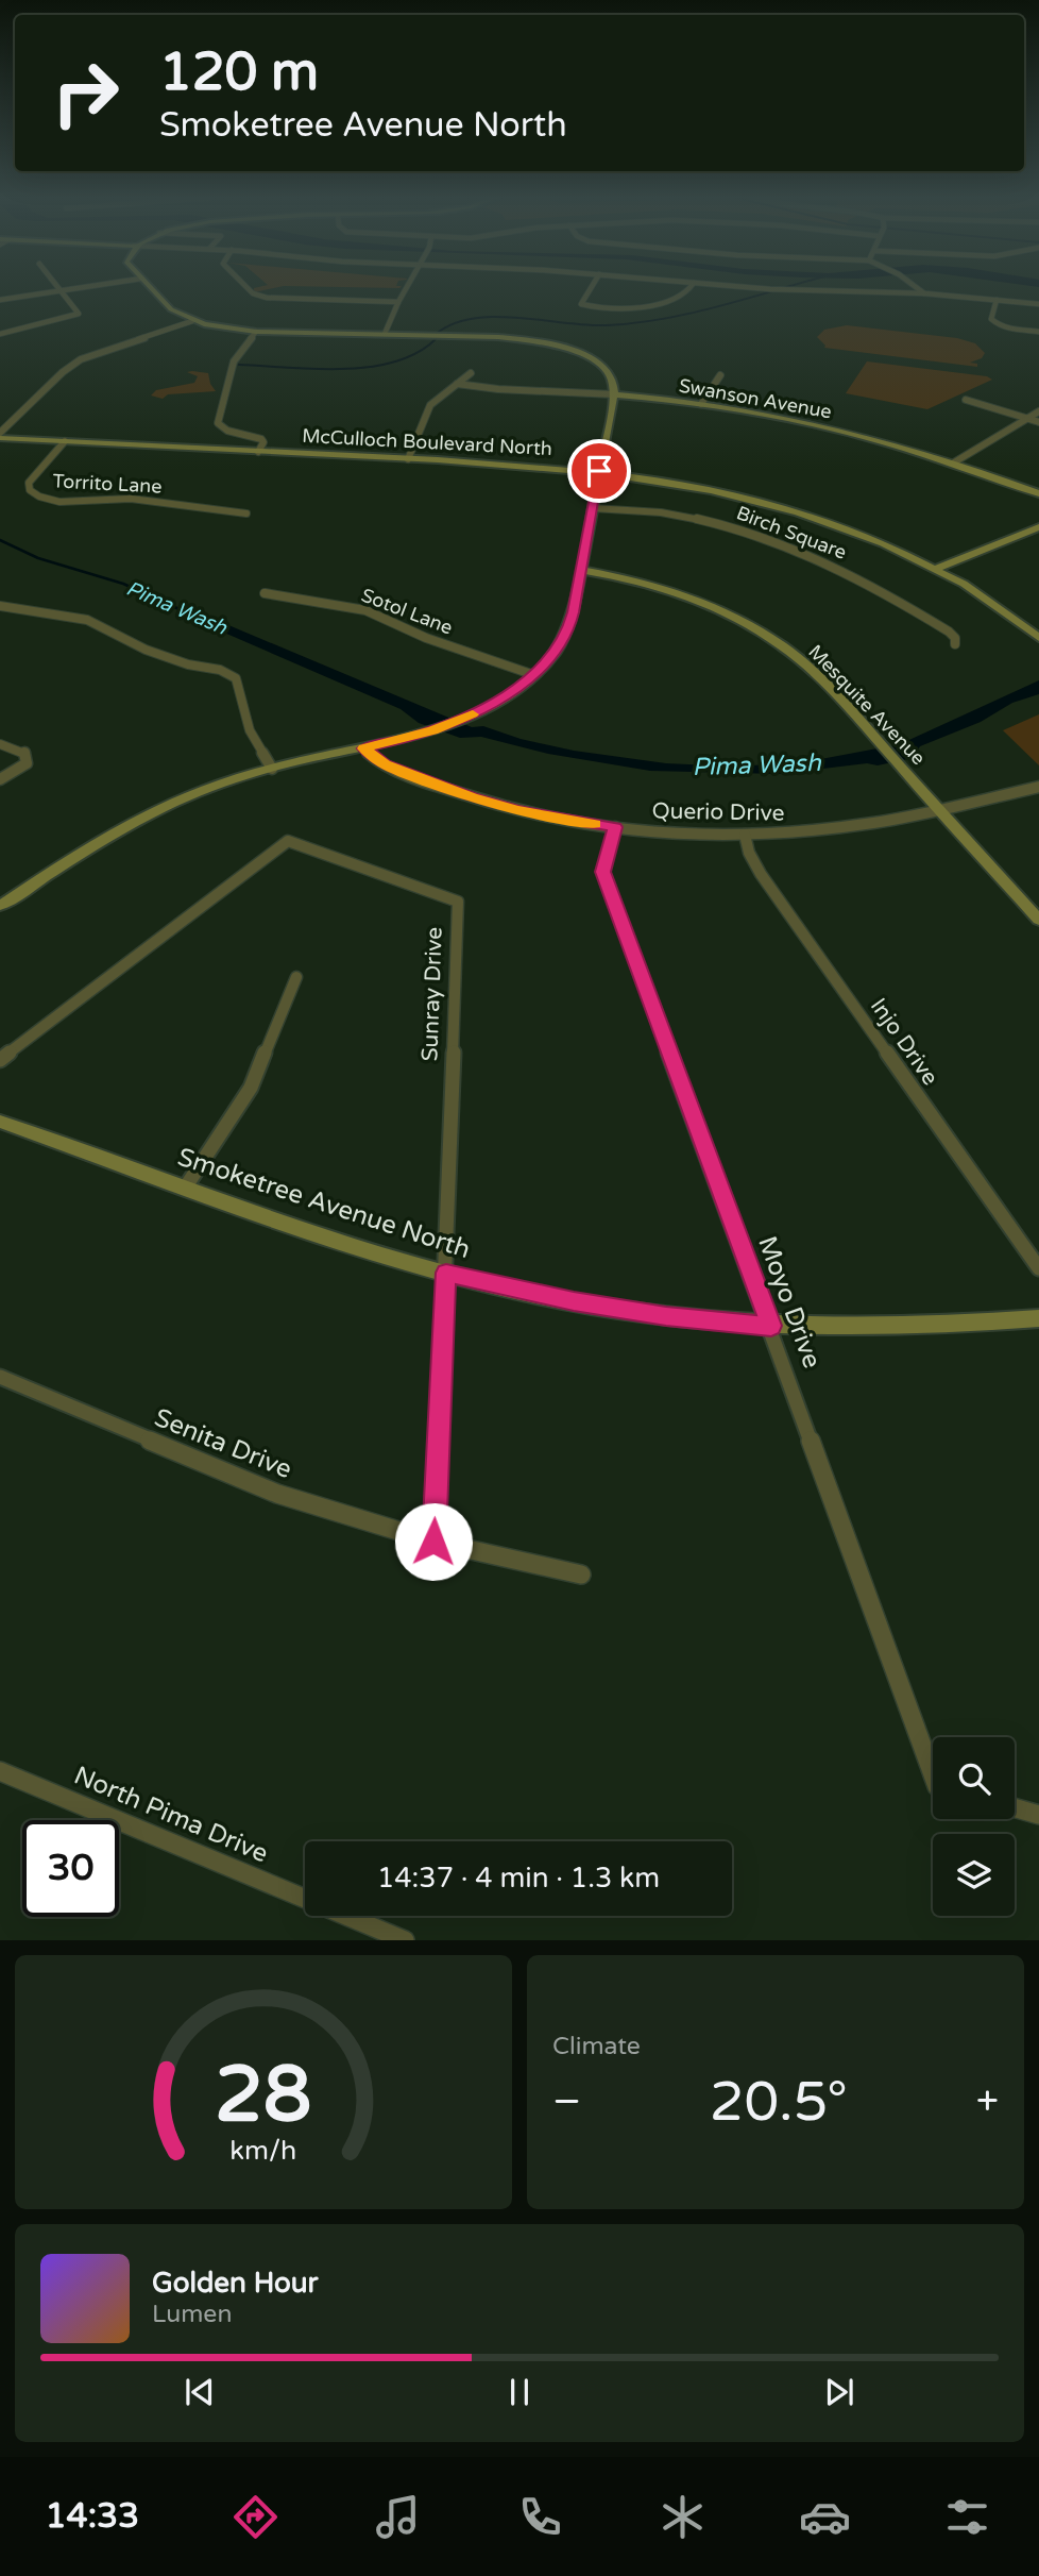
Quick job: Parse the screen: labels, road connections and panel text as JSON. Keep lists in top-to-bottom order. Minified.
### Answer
{"streets":{"main road":["Swanson Avenue","McCulloch Boulevard North","Mesquite Avenue","Smoketree Avenue North"],"street":["Torrito Lane","Birch Square","Sotol Lane","Querio Drive","Sunray Drive","Injo Drive","Moyo Drive","Senita Drive","North Pima Drive"]},"crossings":[["McCulloch Boulevard North","Torrito Lane"],["Mesquite Avenue","Querio Drive"],["Querio Drive","Injo Drive"],["Querio Drive","Moyo Drive"],["Sunray Drive","Smoketree Avenue North"],["Sunray Drive","Senita Drive"],["Smoketree Avenue North","Moyo Drive"]],"water":["Pima Wash"],"page":{"turn":["120 m","Smoketree Avenue North"],"limit":"30","trip":"14:37 · 4 min · 1.3 km","tile":"Climate","heat":["−","20.5°","+"],"song":["Golden Hour","Lumen"],"tabs":"14:33","gauge":["28","km/h"]}}
